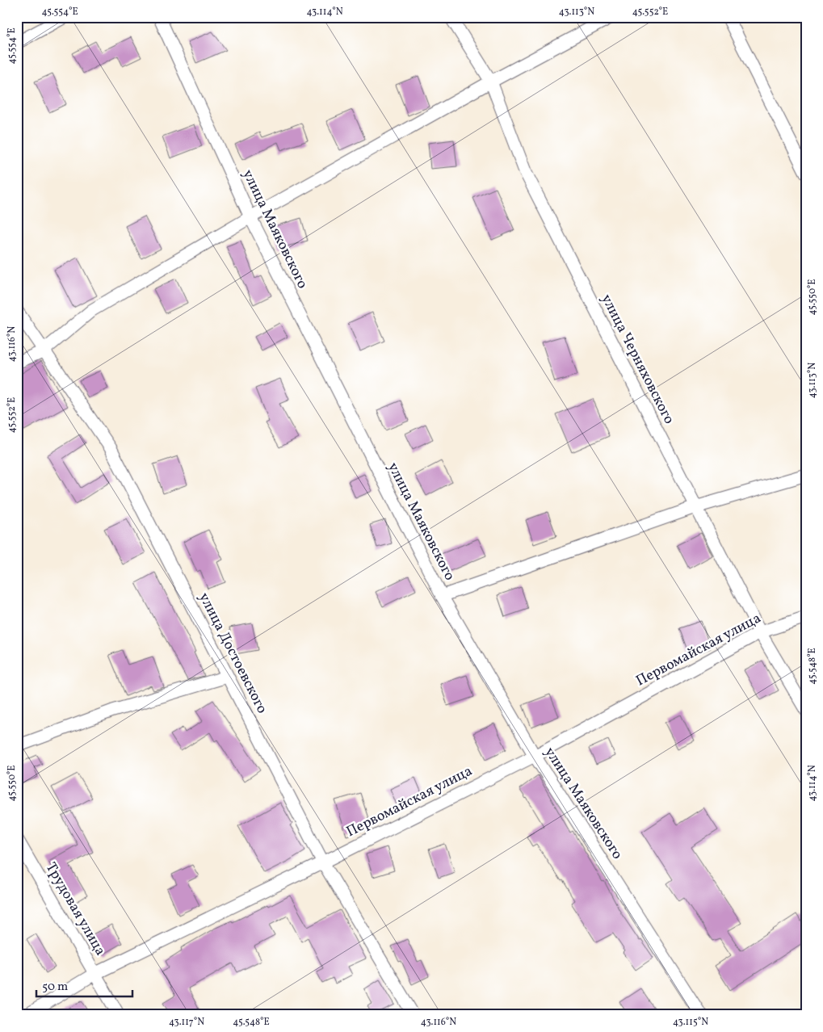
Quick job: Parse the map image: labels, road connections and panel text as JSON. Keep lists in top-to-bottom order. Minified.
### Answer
{"streets":{"street":["улица Маяковского","улица Черняховского","Первомайская улица","улица Достоевского","Трудовая улица"]},"crossings":[["улица Маяковского","Первомайская улица"],["улица Черняховского","Первомайская улица"],["Первомайская улица","улица Достоевского"],["Первомайская улица","Трудовая улица"]],"scale_bar":"50 m","coordinates":["45.554°E","43.114°N","43.113°N","45.552°E","45.550°E","43.116°N","45.548°E","43.117°N","43.115°N"]}
